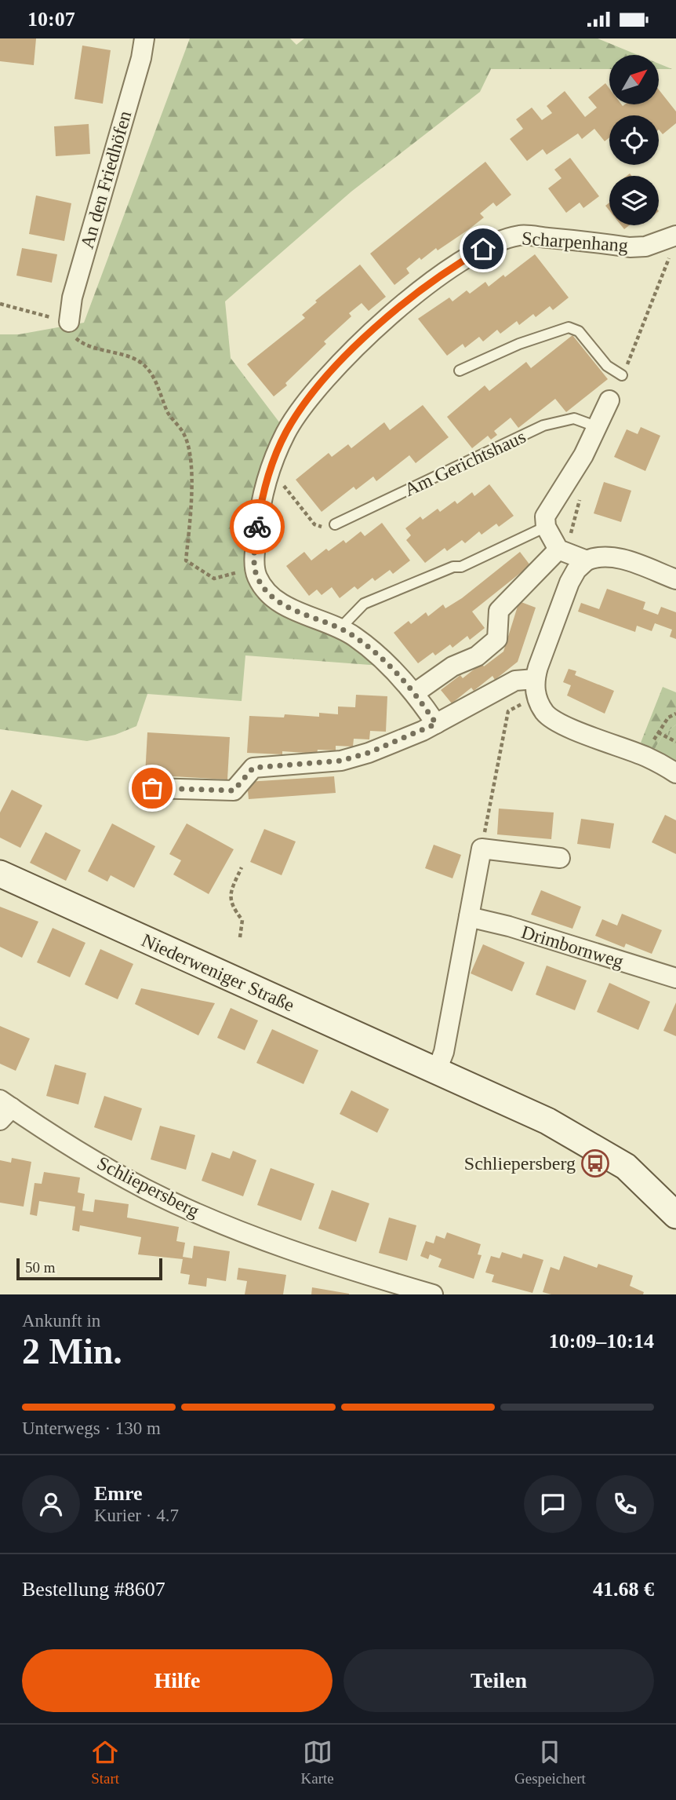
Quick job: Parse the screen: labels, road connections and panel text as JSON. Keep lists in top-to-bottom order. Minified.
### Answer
{"streets":{"street":["An den Friedhöfen","Scharpenhang","Drimbornweg","Niederweniger Straße","Schliepersberg"],"lane":["Am Gerichtshaus"]},"places":{"bus stop":["Schliepersberg"]},"scale_bar":"50 m","north":"top right","page":{"status":"10:07","scale":"50 m","heading":["2 Min.","Ankunft in","10:09–10:14"],"panel":["Emre","Kurier · 4.7","Bestellung #8607","41.68 €"],"bar":"Unterwegs · 130 m","buttons":["Hilfe","Teilen"],"tabs":["Start","Karte","Gespeichert"]}}
